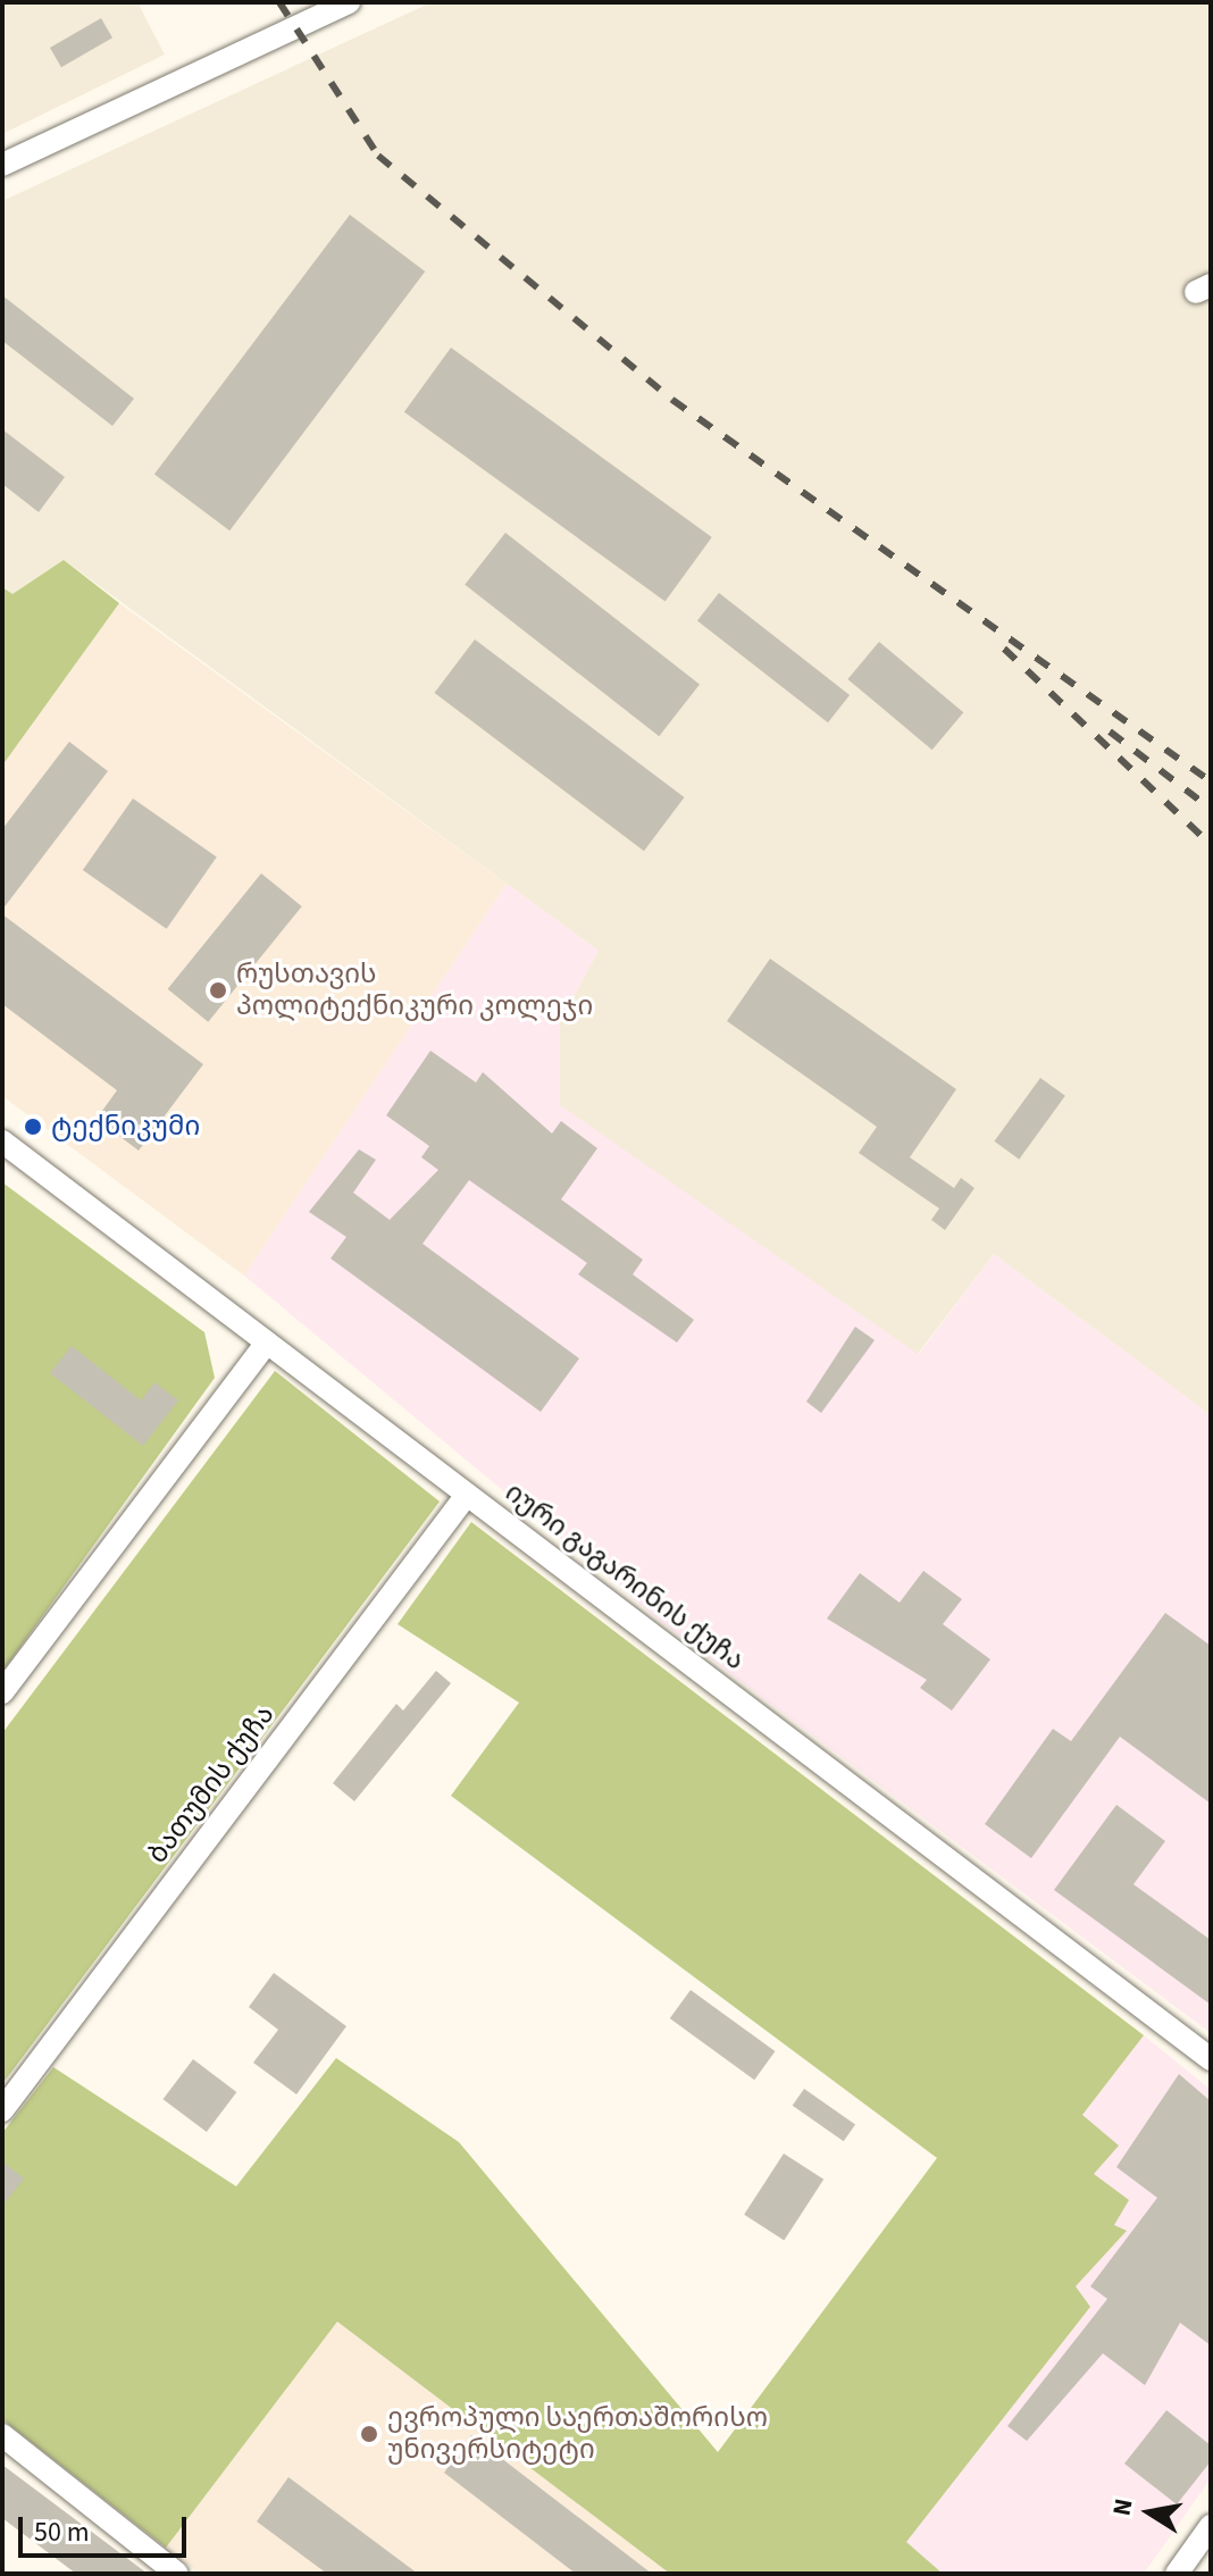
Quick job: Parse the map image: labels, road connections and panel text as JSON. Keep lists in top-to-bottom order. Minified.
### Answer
{"streets":{"street":["იური გაგარინის ქუჩა","ბათუმის ქუჩა"]},"crossings":[["იური გაგარინის ქუჩა","ბათუმის ქუჩა"]],"places":["რუსთავის პოლიტექნიკური კოლეჯი","ტექნიკუმი","ევროპული საერთაშორისო უნივერსიტეტი"],"scale_bar":"50 m","north":"left"}
